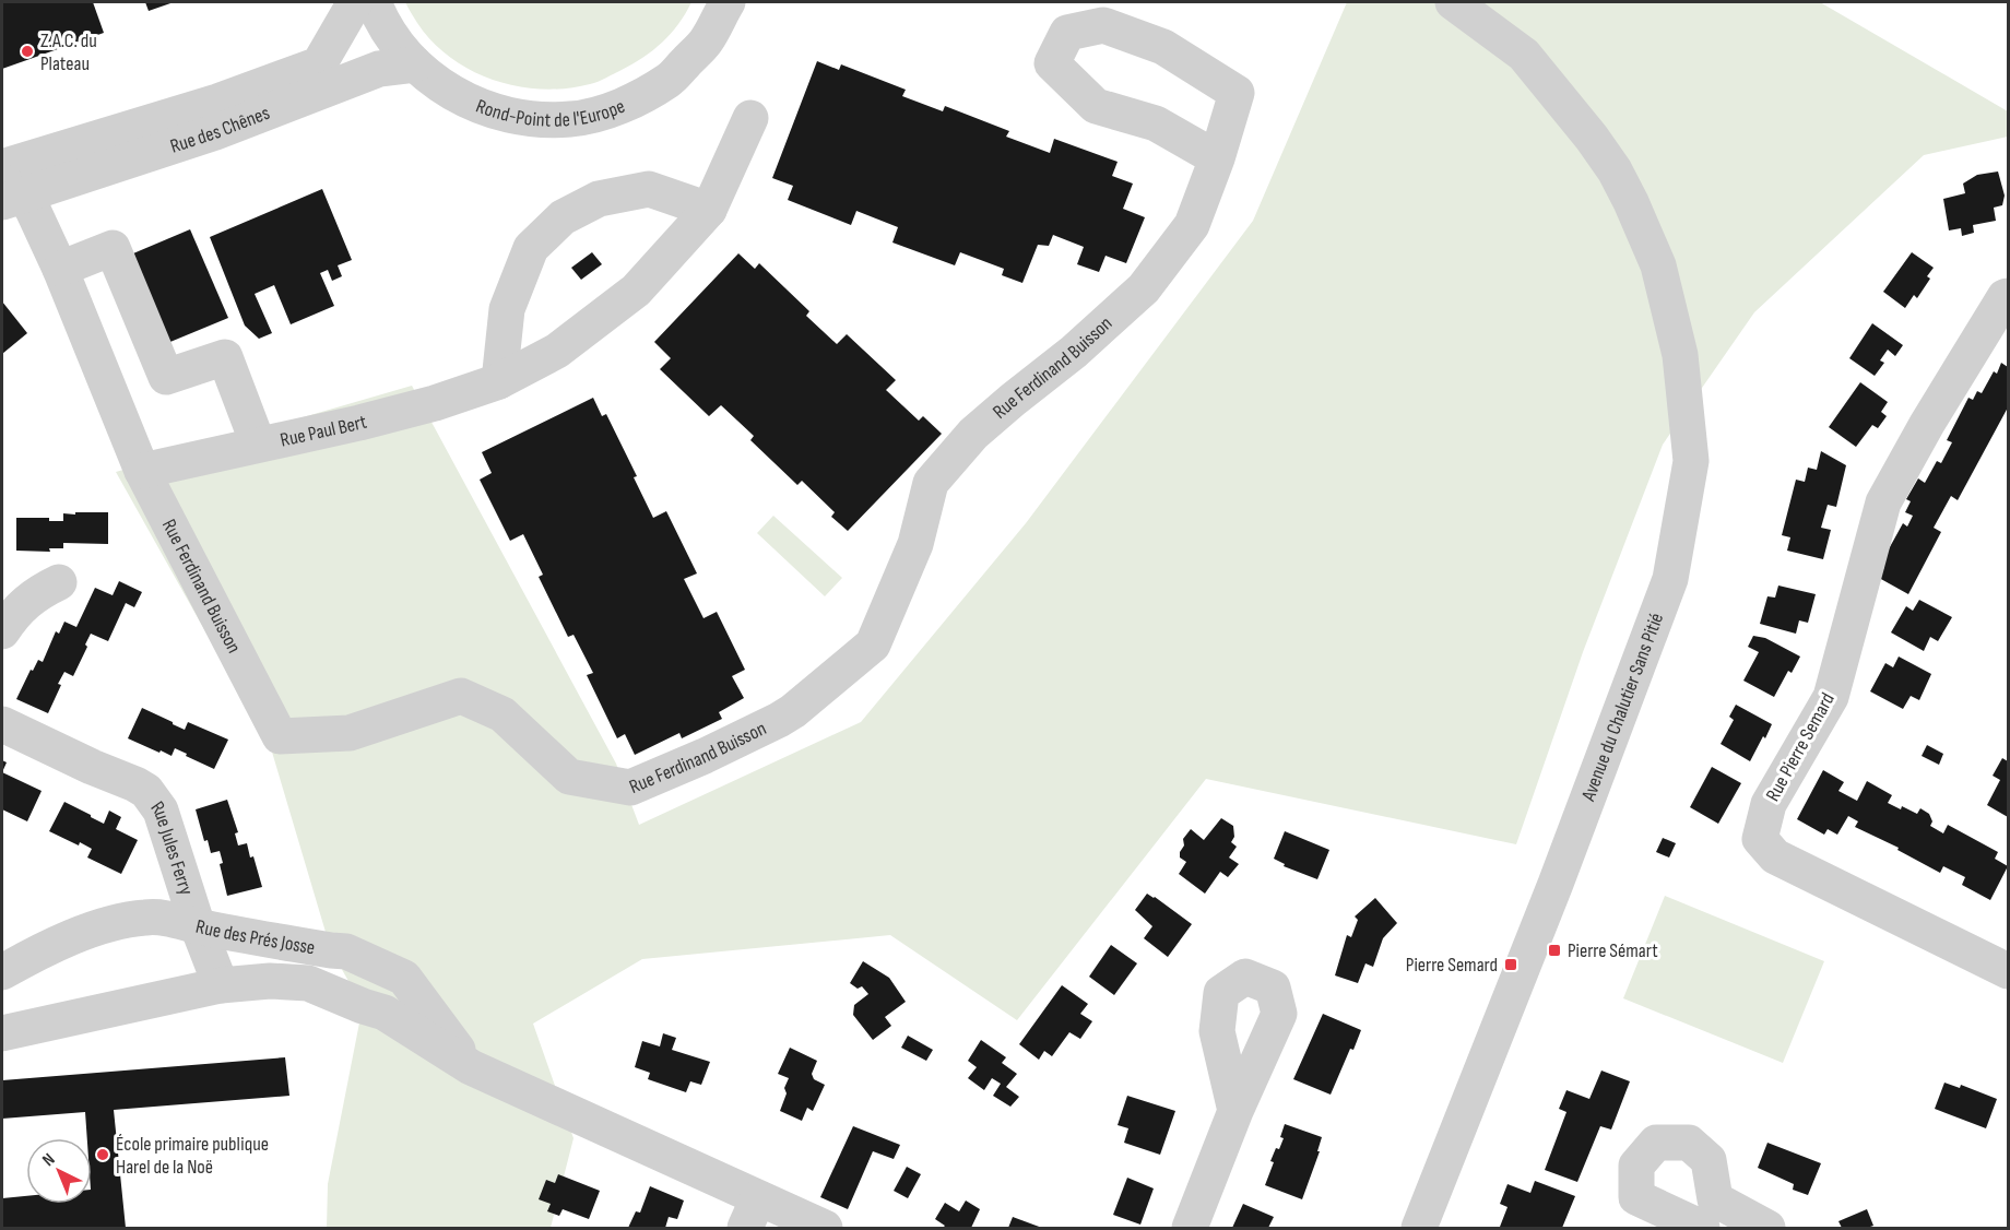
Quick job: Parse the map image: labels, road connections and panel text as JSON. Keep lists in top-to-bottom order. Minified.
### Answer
{"streets":{"street":["Rond-Point de l'Europe","Rue des Chênes","Rue Ferdinand Buisson","Rue Paul Bert","Avenue du Chalutier Sans Pitié","Rue Pierre Semard","Rue Jules Ferry","Rue des Prés Josse"]},"crossings":[["Rond-Point de l'Europe","Rue des Chênes"],["Rue des Chênes","Rue Ferdinand Buisson"],["Rue Ferdinand Buisson","Rue Paul Bert"],["Rue Jules Ferry","Rue des Prés Josse"]],"places":{"other":["Z.A.C. du Plateau","École primaire publique Harel de la Noë"],"transit":["Pierre Sémart","Pierre Semard"]},"north":"top left"}
